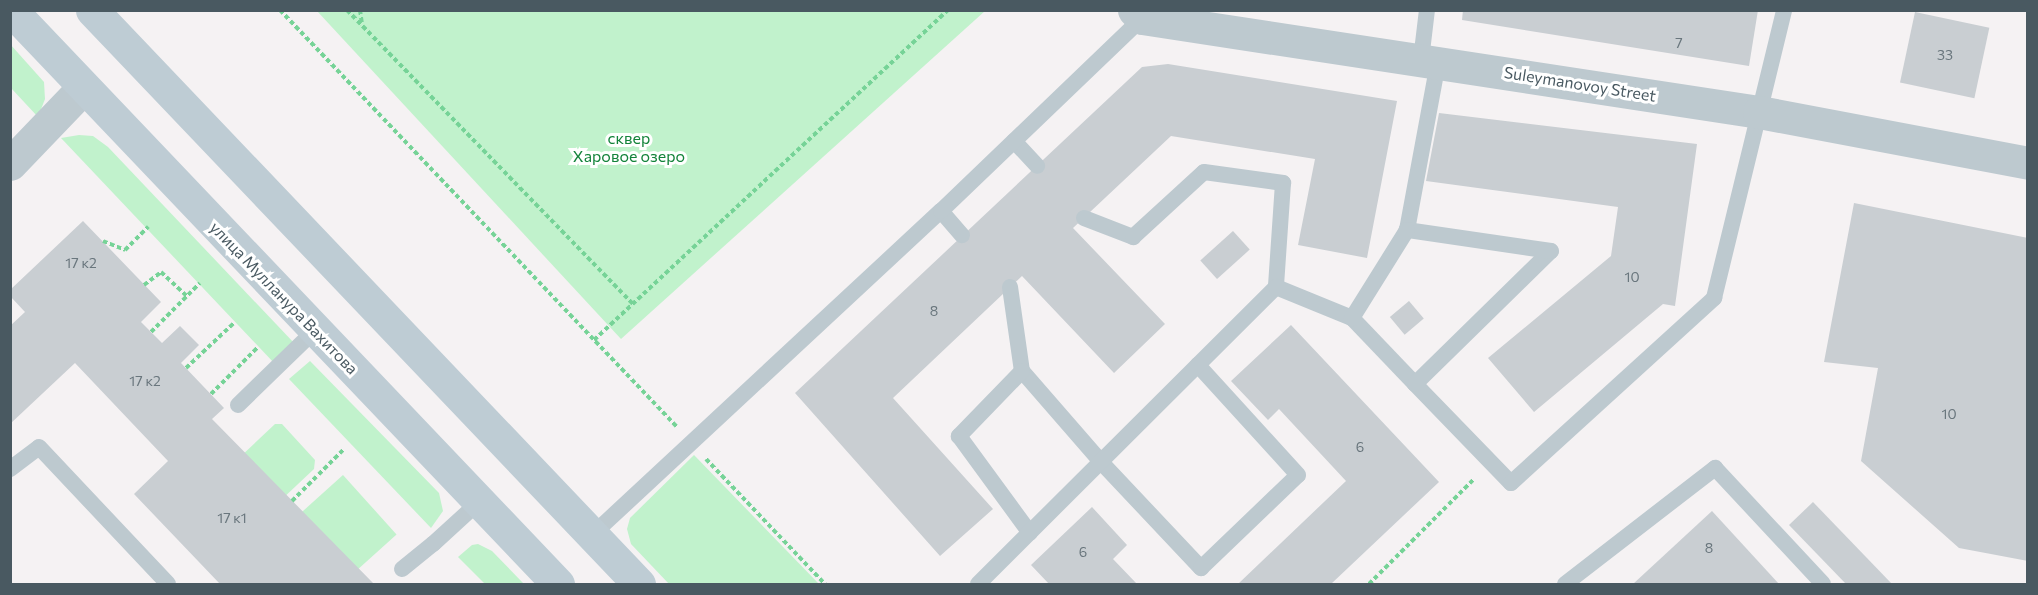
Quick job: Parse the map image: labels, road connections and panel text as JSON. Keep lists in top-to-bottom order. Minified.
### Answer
{"streets":{"main road":["улица Мулланура Вахитова"],"street":["Suleymanovoy Street"]},"parks":["сквер Харовое озеро"],"house_numbers":["7","33","17 к2","10","8","17 к2","10","6","17 к1","8","6"]}
